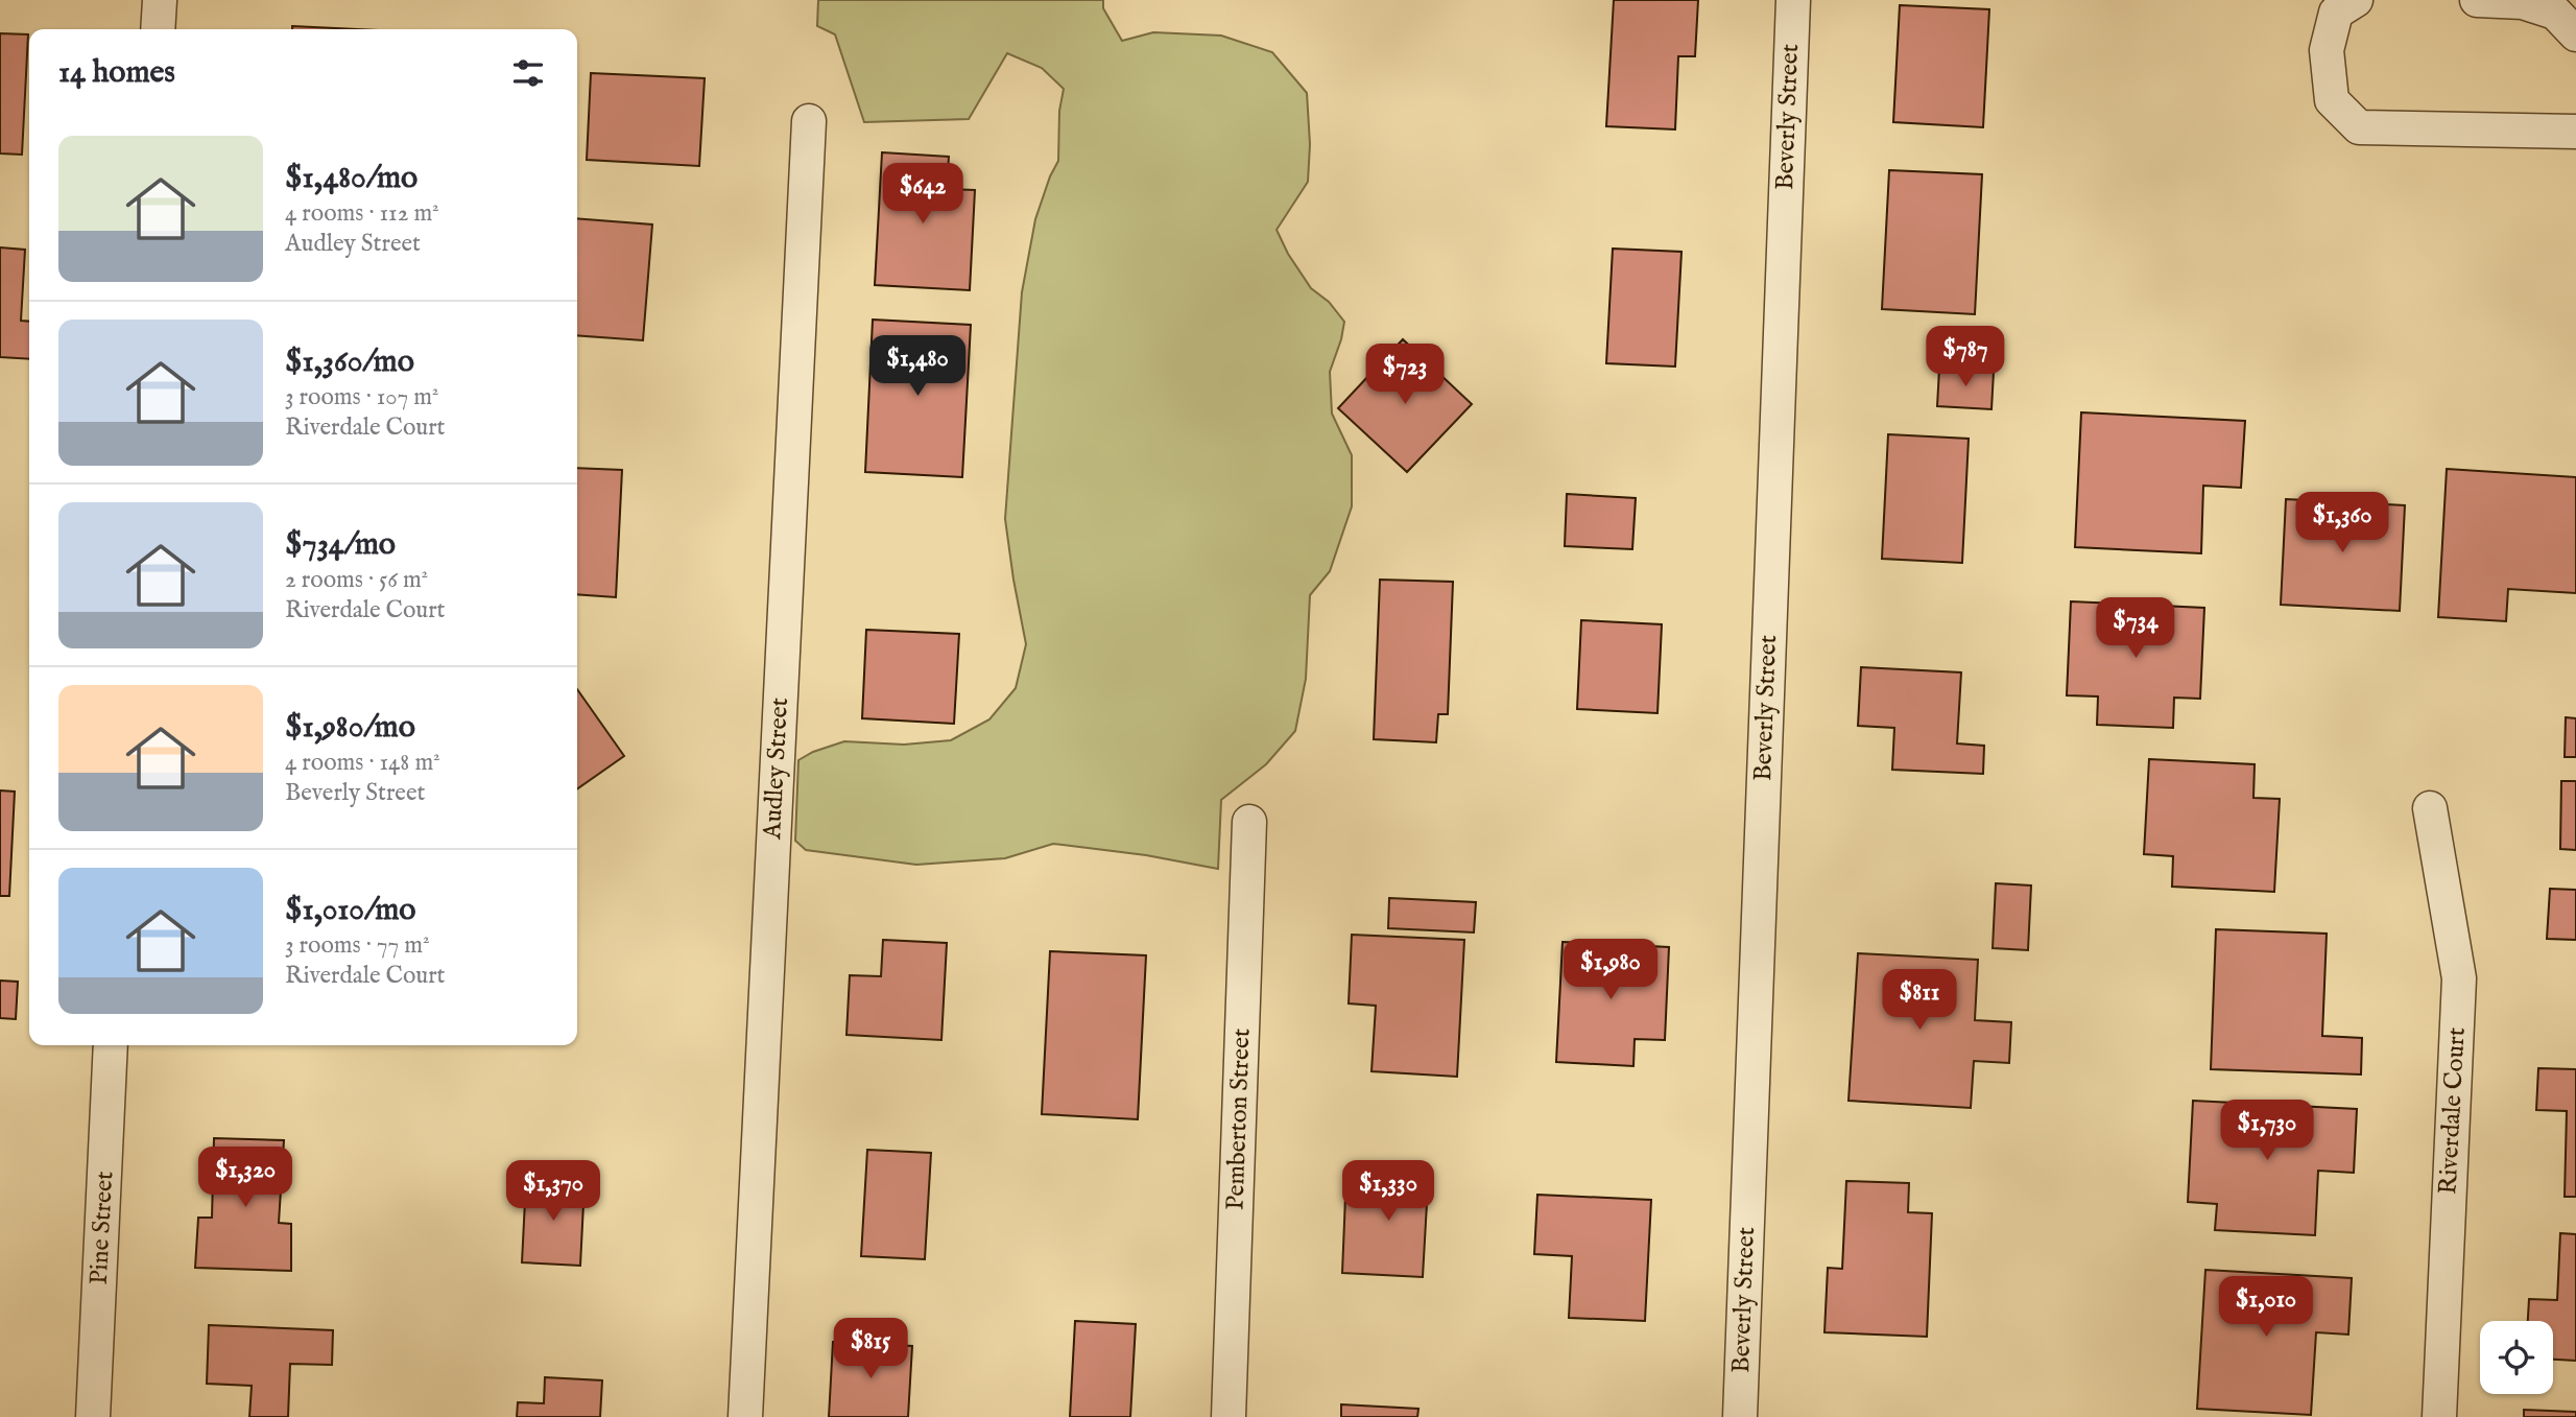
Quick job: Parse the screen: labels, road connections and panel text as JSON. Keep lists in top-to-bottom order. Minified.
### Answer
{"streets":{"street":["Beverly Street","Audley Street","Riverdale Court","Pemberton Street","Pine Street"]},"page":{"heading":"14 homes","list":[{"name":"$1,480/mo","note":"4 rooms · 112 m² · Audley Street"},{"name":"$1,360/mo","note":"3 rooms · 107 m² · Riverdale Court"},{"name":"$734/mo","note":"2 rooms · 56 m² · Riverdale Court"},{"name":"$1,980/mo","note":"4 rooms · 148 m² · Beverly Street"},{"name":"$1,010/mo","note":"3 rooms · 77 m² · Riverdale Court"}],"price":["$642","$787","$1,480","$723","$1,360","$734","$1,980","$811","$1,730","$1,320","$1,370","$1,330","$1,010","$815"]}}
